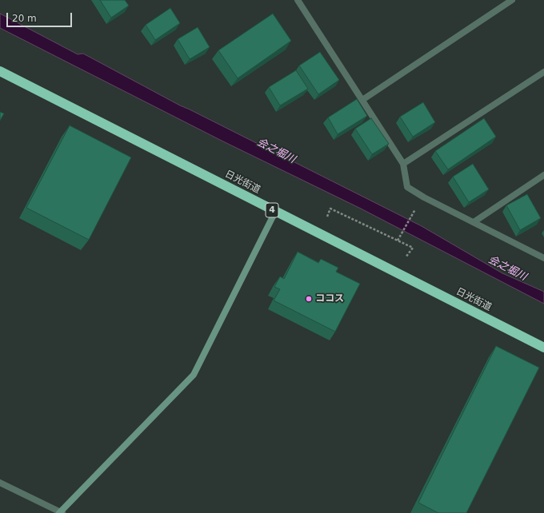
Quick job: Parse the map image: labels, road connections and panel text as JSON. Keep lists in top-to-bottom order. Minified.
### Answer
{"streets":{"highway":["日光街道","4"]},"water":["会之堀川"],"places":["ココス"],"scale_bar":"20 m"}
